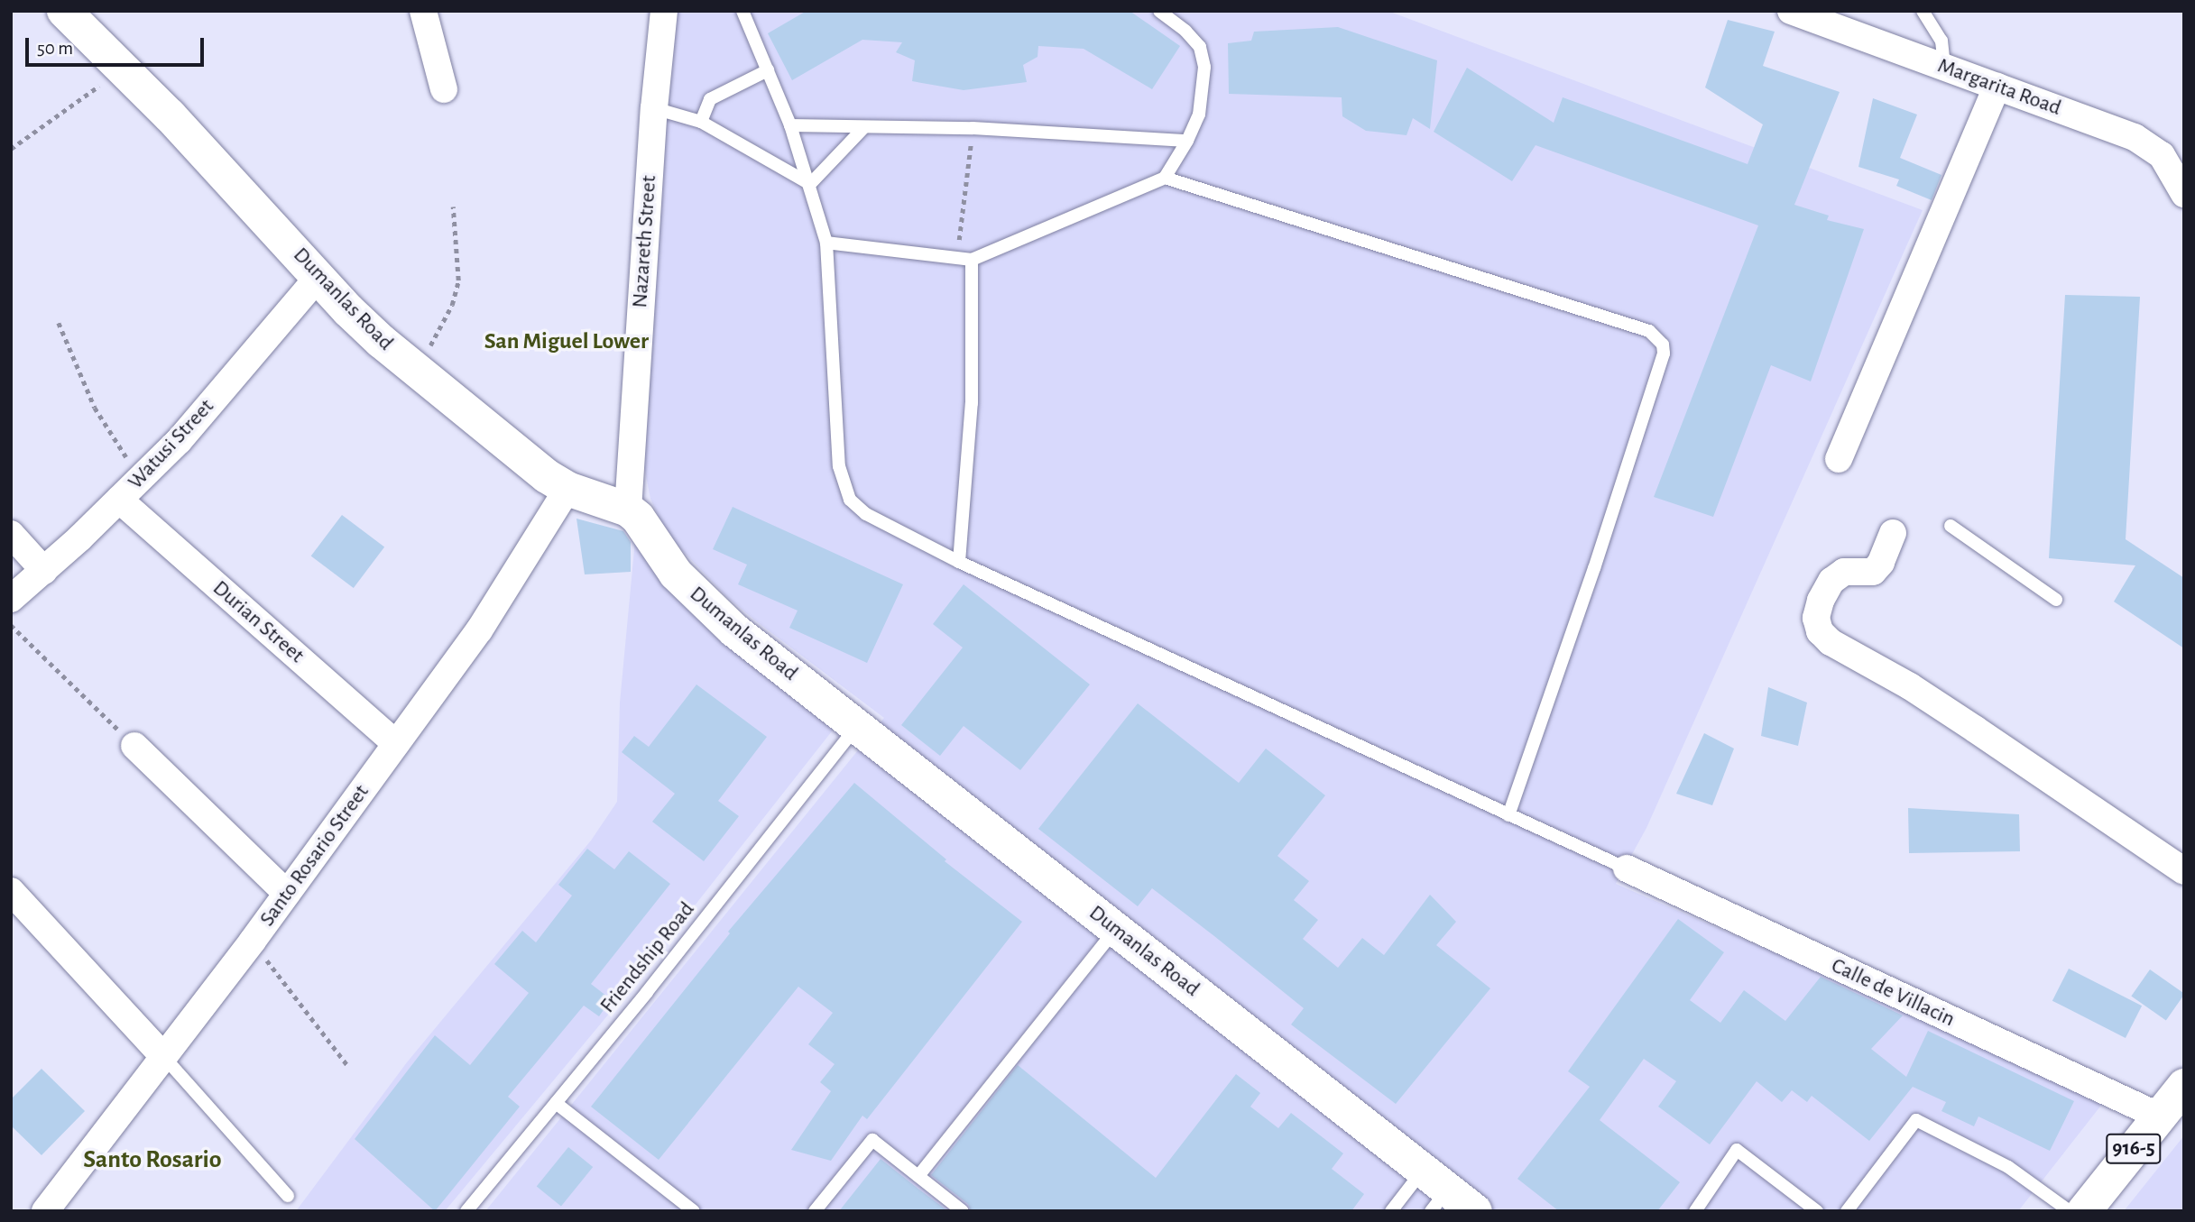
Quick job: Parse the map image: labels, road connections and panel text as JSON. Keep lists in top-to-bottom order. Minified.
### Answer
{"streets":{"main road":["Dumanlas Road","916-5"],"street":["Margarita Road","Nazareth Street","Watusi Street","Durian Street","Santo Rosario Street","Calle de Villacin"],"lane":["Friendship Road"]},"crossings":[["Nazareth Street","Dumanlas Road"],["Dumanlas Road","Watusi Street"],["Dumanlas Road","Santo Rosario Street"],["Dumanlas Road","Friendship Road"],["Watusi Street","Durian Street"],["Durian Street","Santo Rosario Street"],["Calle de Villacin","916-5"]],"districts":["San Miguel Lower","Santo Rosario"],"scale_bar":"50 m"}
